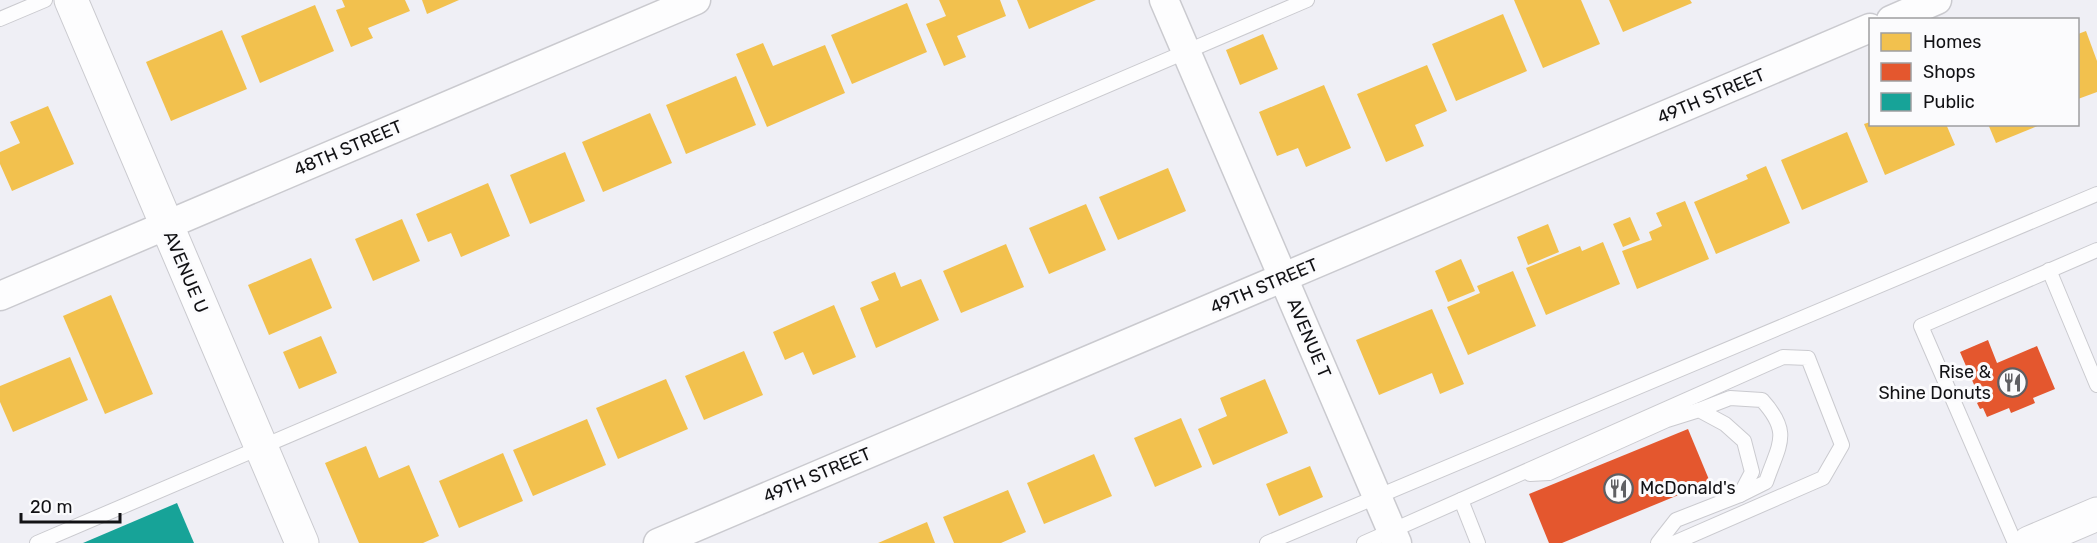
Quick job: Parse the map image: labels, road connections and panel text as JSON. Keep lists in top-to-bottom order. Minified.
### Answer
{"streets":{"street":["49TH STREET","48TH STREET","AVENUE U","AVENUE T"]},"crossings":[["49TH STREET","AVENUE T"],["48TH STREET","AVENUE U"]],"places":{"restaurant":["Rise & Shine Donuts","McDonald's"]},"legend":["Homes","Shops","Public"],"scale_bar":"20 m"}
